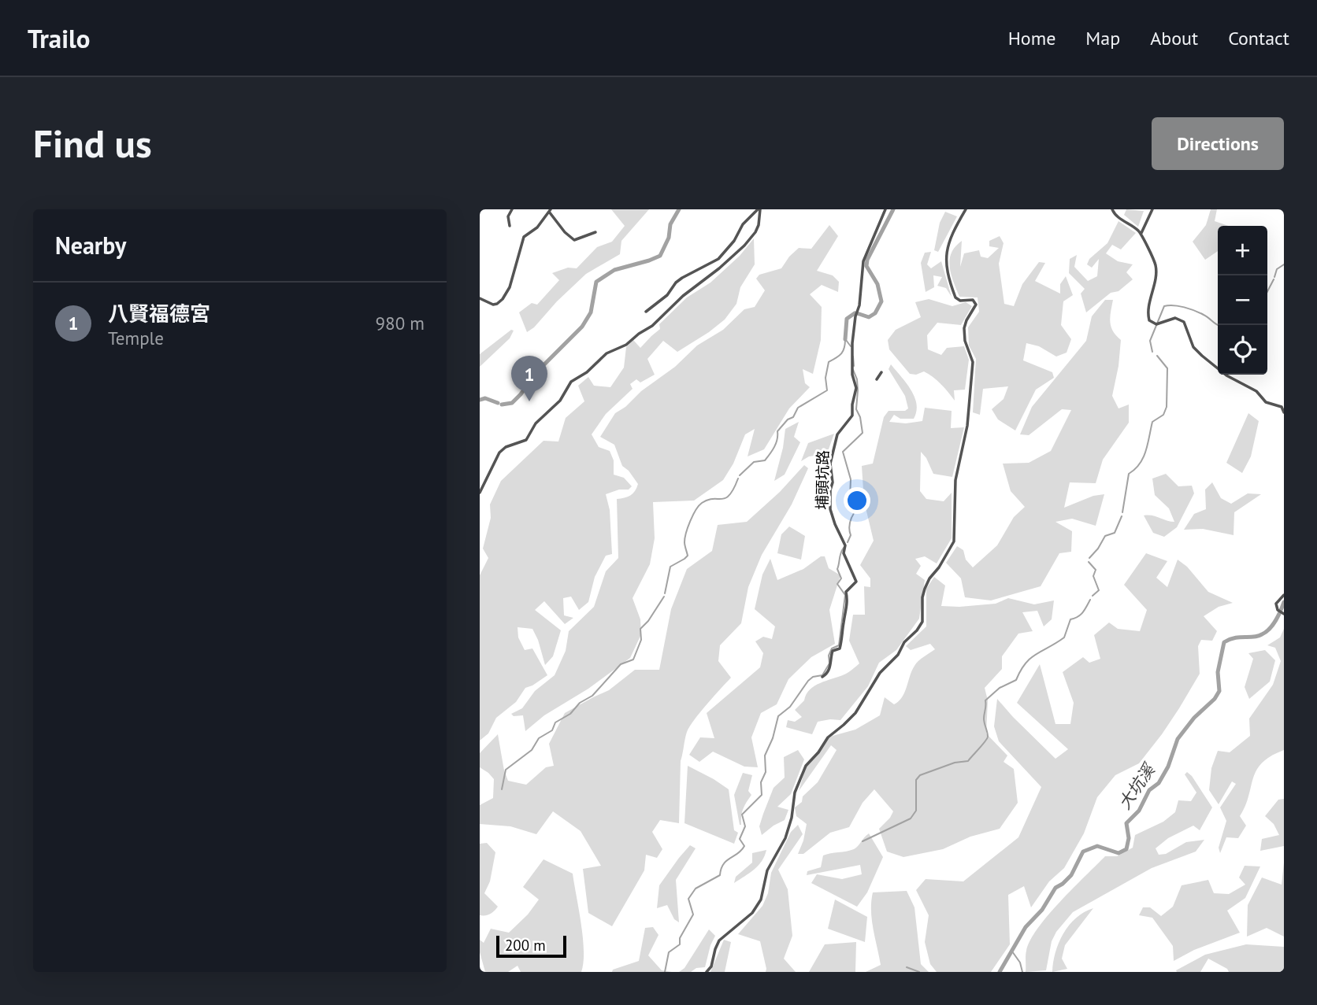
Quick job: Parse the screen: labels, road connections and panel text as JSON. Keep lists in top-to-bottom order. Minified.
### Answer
{"streets":{"street":["埔頭坑路"]},"water":["大坑溪"],"scale_bar":"200 m","page":{"header":"Trailo","nav":["Home","Map","About","Contact"],"buttons":"Directions","title":"Find us","heading":"Nearby","map_buttons":["+","−"],"list":[{"mark":"1","name":"八賢福德宮","note":"Temple","value":"980 m"}],"pins":"1","scale":"200 m"}}
